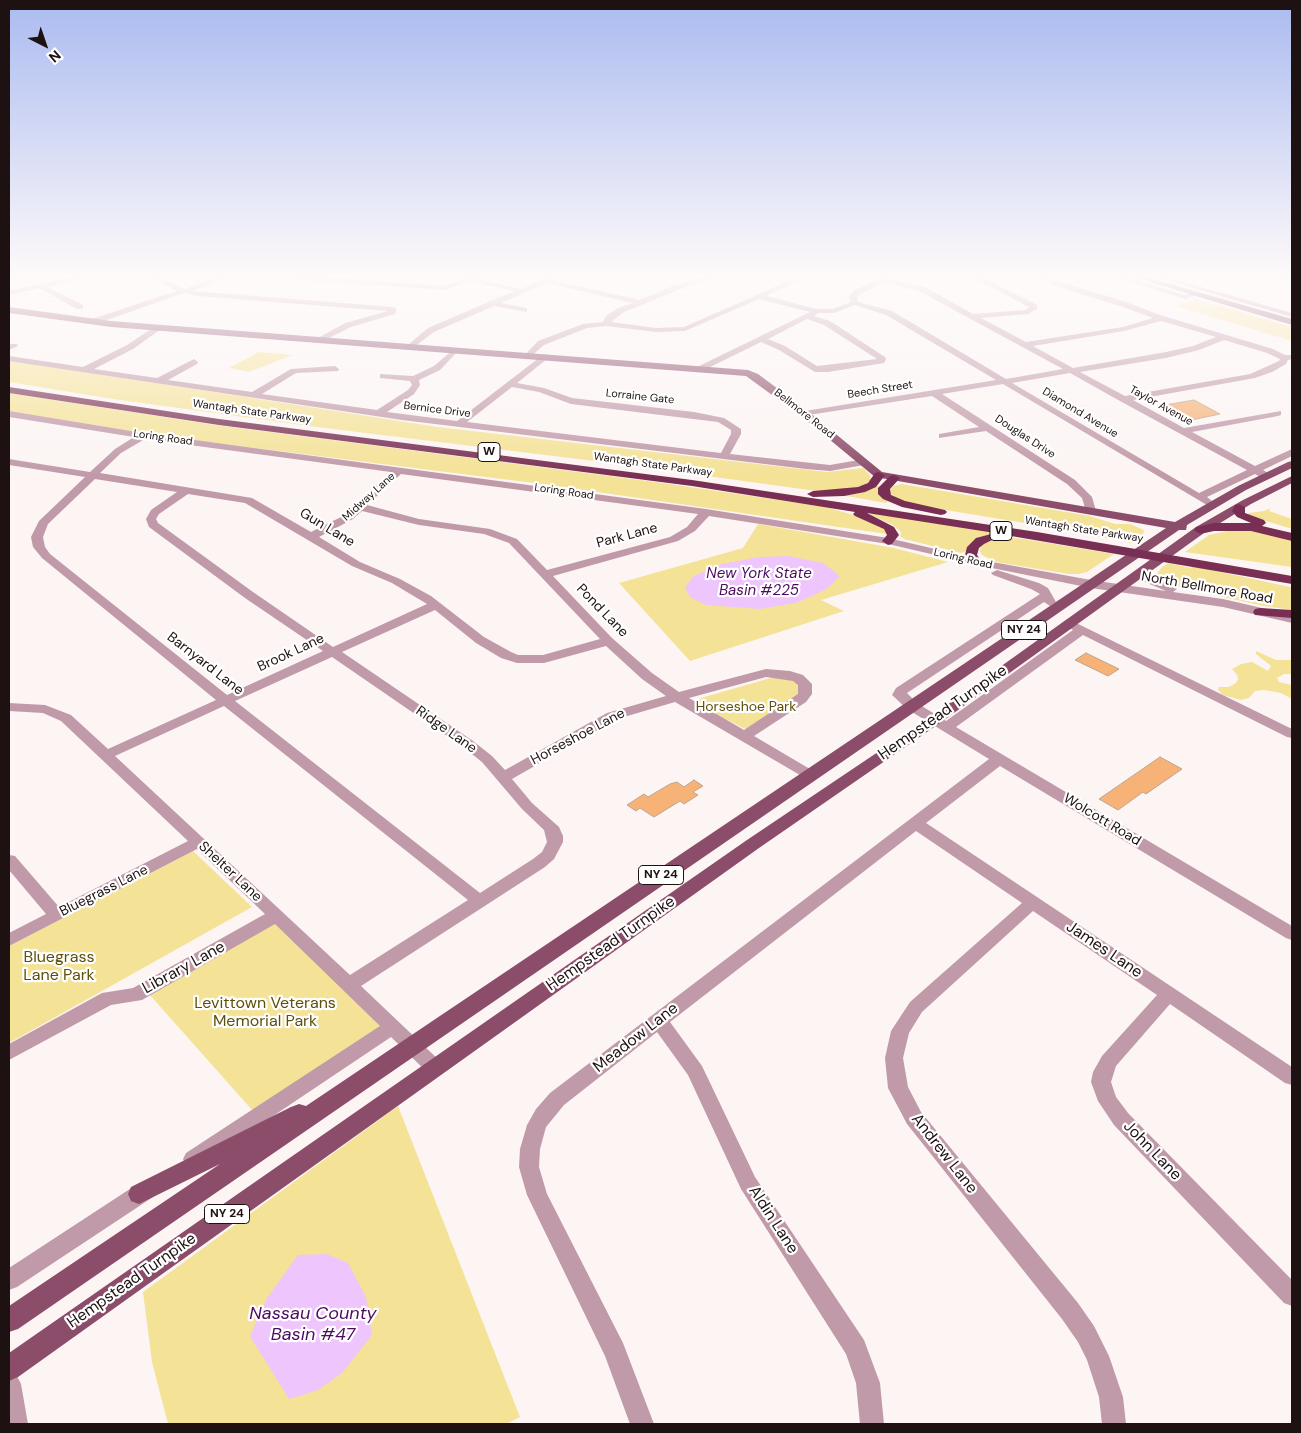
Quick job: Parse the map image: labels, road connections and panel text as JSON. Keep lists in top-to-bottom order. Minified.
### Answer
{"streets":{"highway":["Wantagh State Parkway","W"],"main road":["Bellmore Road","NY 24","Hempstead Turnpike"],"street":["Beech Street","Lorraine Gate","Taylor Avenue","Bernice Drive","Diamond Avenue","Douglas Drive","Loring Road","Midway Lane","Gun Lane","Park Lane","North Bellmore Road","Pond Lane","Brook Lane","Barnyard Lane","Ridge Lane","Horseshoe Lane","Wolcott Road","Shelter Lane","Bluegrass Lane","James Lane","Library Lane","Meadow Lane","John Lane","Andrew Lane","Aldin Lane"]},"crossings":[["Beech Street","Taylor Avenue"],["Beech Street","Diamond Avenue"],["Beech Street","Bellmore Road"],["Beech Street","Douglas Drive"],["Lorraine Gate","Bernice Drive"],["Taylor Avenue","Hempstead Turnpike"],["Bernice Drive","Bellmore Road"],["Diamond Avenue","Hempstead Turnpike"],["Bellmore Road","Douglas Drive"],["Bellmore Road","Hempstead Turnpike"],["Loring Road","Midway Lane"],["Loring Road","Park Lane"],["Loring Road","North Bellmore Road"],["Loring Road","Barnyard Lane"],["Loring Road","Hempstead Turnpike"],["Midway Lane","Gun Lane"],["Midway Lane","Pond Lane"],["Gun Lane","Pond Lane"],["Gun Lane","Brook Lane"],["Gun Lane","Barnyard Lane"],["Gun Lane","Ridge Lane"],["Park Lane","Pond Lane"],["North Bellmore Road","Hempstead Turnpike"],["Pond Lane","Hempstead Turnpike"],["Pond Lane","Horseshoe Lane"],["Brook Lane","Barnyard Lane"],["Brook Lane","Ridge Lane"],["Brook Lane","Shelter Lane"],["Barnyard Lane","Ridge Lane"],["Hempstead Turnpike","Wolcott Road"],["Hempstead Turnpike","Shelter Lane"],["Ridge Lane","Horseshoe Lane"],["Ridge Lane","Shelter Lane"],["Wolcott Road","Meadow Lane"],["Shelter Lane","Bluegrass Lane"],["Shelter Lane","Library Lane"],["James Lane","Meadow Lane"],["James Lane","John Lane"],["James Lane","Andrew Lane"],["Meadow Lane","Aldin Lane"]],"water":["New York State Basin #225","Nassau County Basin #47"],"parks":["Horseshoe Park","Bluegrass Lane Park","Levittown Veterans Memorial Park"],"north":"bottom right"}
